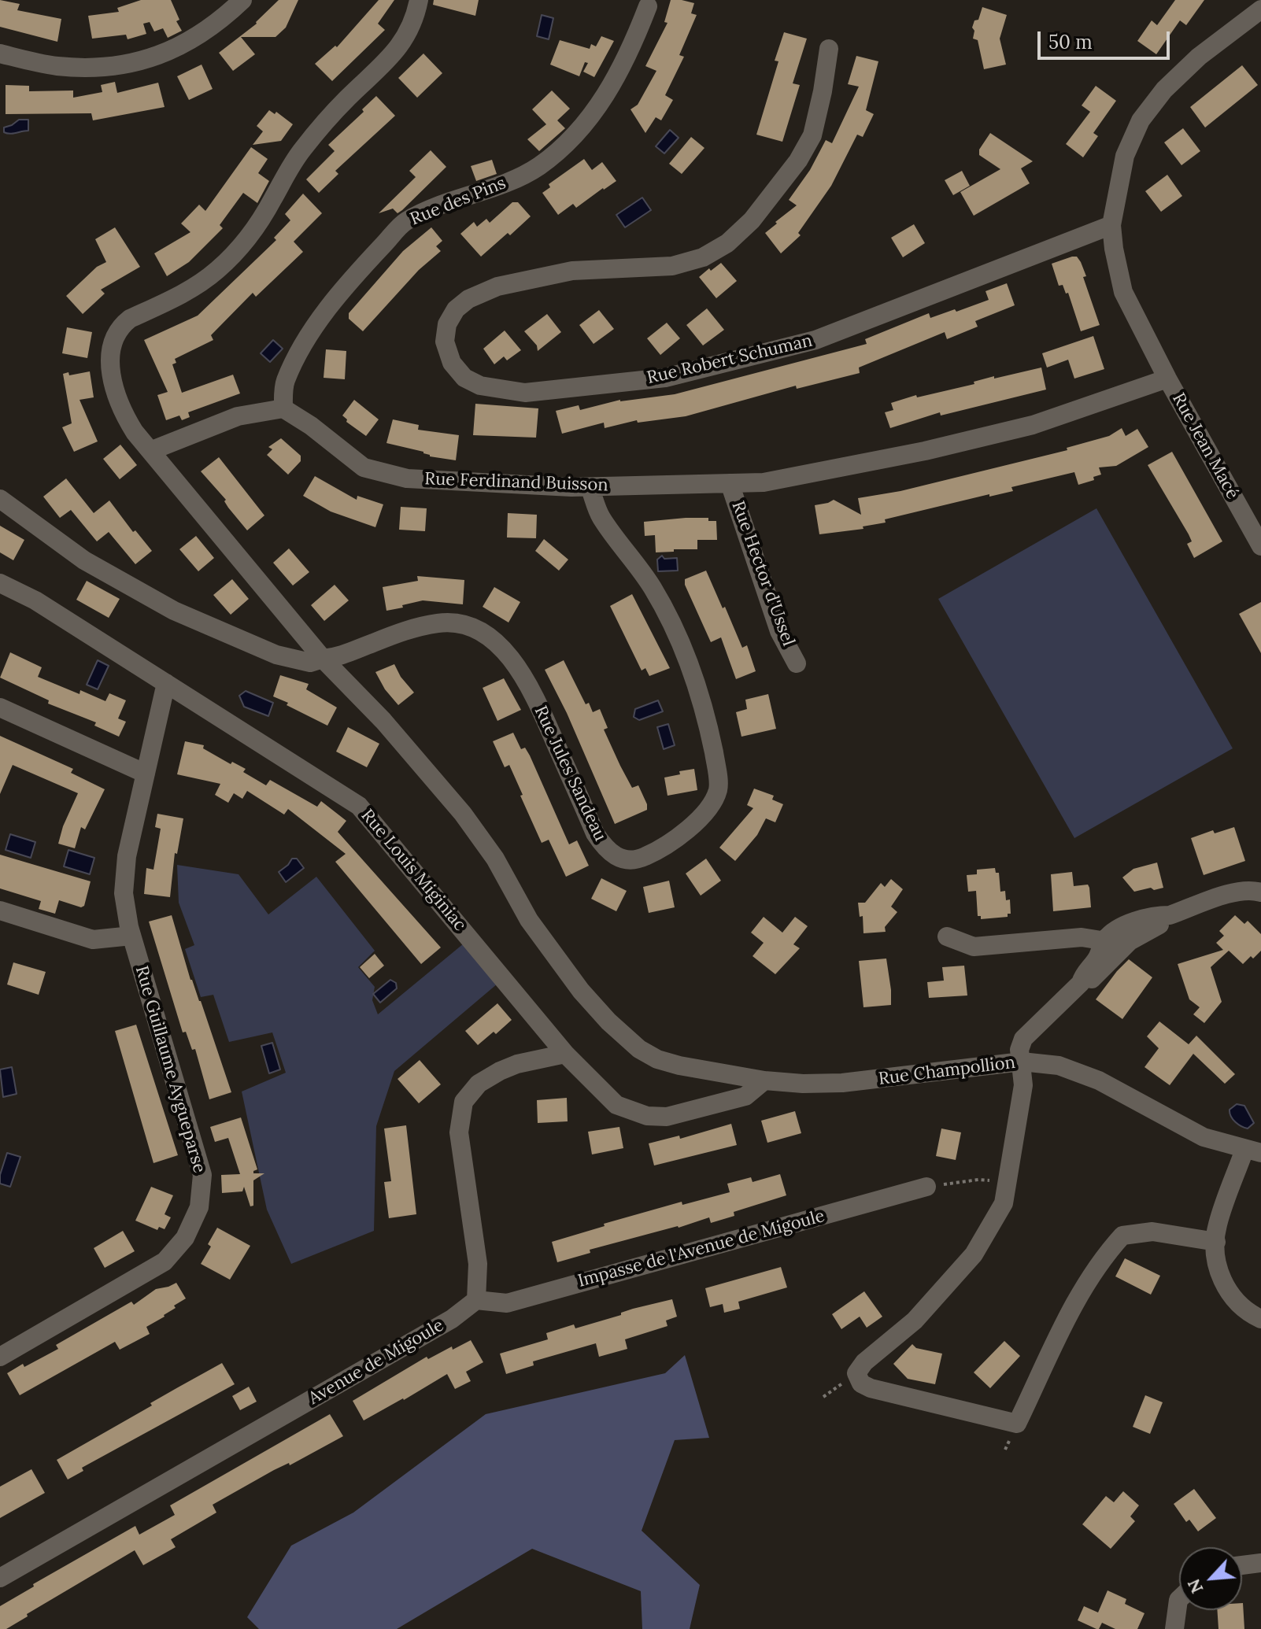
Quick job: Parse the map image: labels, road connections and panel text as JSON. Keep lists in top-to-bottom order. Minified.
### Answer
{"streets":{"street":["Rue des Pins","Rue Robert Schuman","Rue Jean Macé","Rue Ferdinand Buisson","Rue Hector d'Ussel","Rue Jules Sandeau","Rue Louis Miginiac","Rue Guillaume Aygueparse","Rue Champollion","Impasse de l'Avenue de Migoule","Avenue de Migoule"]},"crossings":[["Rue des Pins","Rue Ferdinand Buisson"],["Rue Robert Schuman","Rue Jean Macé"],["Rue Jean Macé","Rue Ferdinand Buisson"],["Rue Ferdinand Buisson","Rue Hector d'Ussel"],["Rue Ferdinand Buisson","Rue Jules Sandeau"],["Rue Jules Sandeau","Rue Champollion"],["Rue Louis Miginiac","Rue Guillaume Aygueparse"],["Rue Louis Miginiac","Rue Champollion"],["Impasse de l'Avenue de Migoule","Avenue de Migoule"]],"scale_bar":"50 m","north":"bottom left"}
